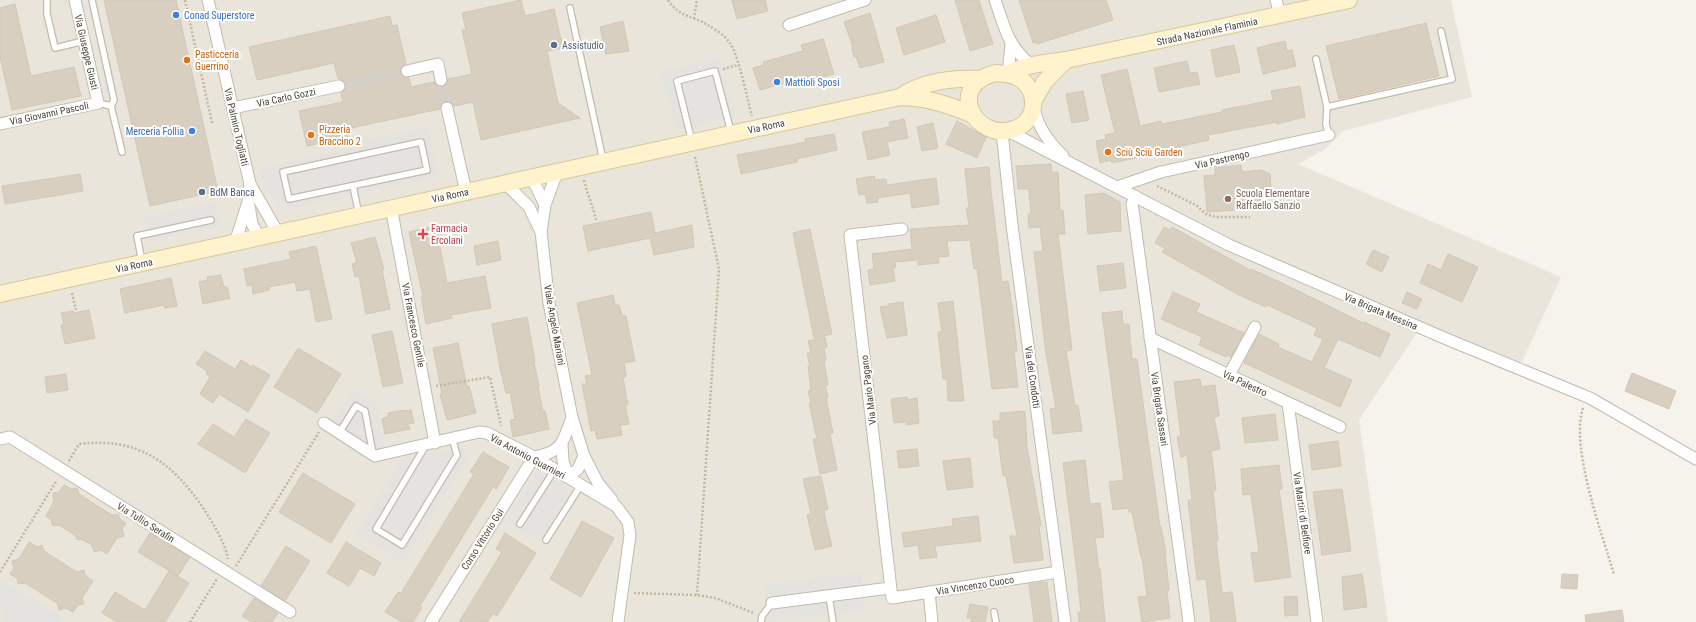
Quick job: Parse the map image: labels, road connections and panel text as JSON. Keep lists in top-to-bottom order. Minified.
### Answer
{"streets":{"main road":["Strada Nazionale Flaminia","Via Roma"],"street":["Via Giuseppe Giusti","Via Carlo Gozzi","Via Giovanni Pascoli","Via Palmiro Togliatti","Via Pastrengo","Via Brigata Messina","Via Francesco Gentile","Viale Angelo Mariani","Via dei Condotti","Via Palestro","Via Mario Pagano","Via Brigata Sassari","Via Antonio Guarnieri","Via Martiri di Belfiore","Via Tullio Serafin","Corso Vittorio Gui","Via Vincenzo Cuoco"]},"crossings":[["Strada Nazionale Flaminia","Via Roma"],["Strada Nazionale Flaminia","Via Brigata Messina"],["Strada Nazionale Flaminia","Via dei Condotti"],["Via Giuseppe Giusti","Via Giovanni Pascoli"],["Via Carlo Gozzi","Via Palmiro Togliatti"],["Via Roma","Via Palmiro Togliatti"],["Via Roma","Via Brigata Messina"],["Via Roma","Via Francesco Gentile"],["Via Roma","Viale Angelo Mariani"],["Via Roma","Via dei Condotti"],["Via Pastrengo","Via Brigata Messina"],["Via Brigata Messina","Via dei Condotti"],["Via Brigata Messina","Via Brigata Sassari"],["Via Francesco Gentile","Via Antonio Guarnieri"],["Viale Angelo Mariani","Via Antonio Guarnieri"],["Via dei Condotti","Via Vincenzo Cuoco"],["Via Palestro","Via Brigata Sassari"],["Via Palestro","Via Martiri di Belfiore"],["Via Mario Pagano","Via Vincenzo Cuoco"],["Via Antonio Guarnieri","Corso Vittorio Gui"]],"places":{"other":["Conad Superstore","Assistudio","Pasticceria Guerrino","Mattioli Sposi","Merceria Follia","Pizzeria Braccino 2","Sciù Sciù Garden","BdM Banca","Scuola Elementare Raffaello Sanzio"],"health":["Farmacia Ercolani"]}}
